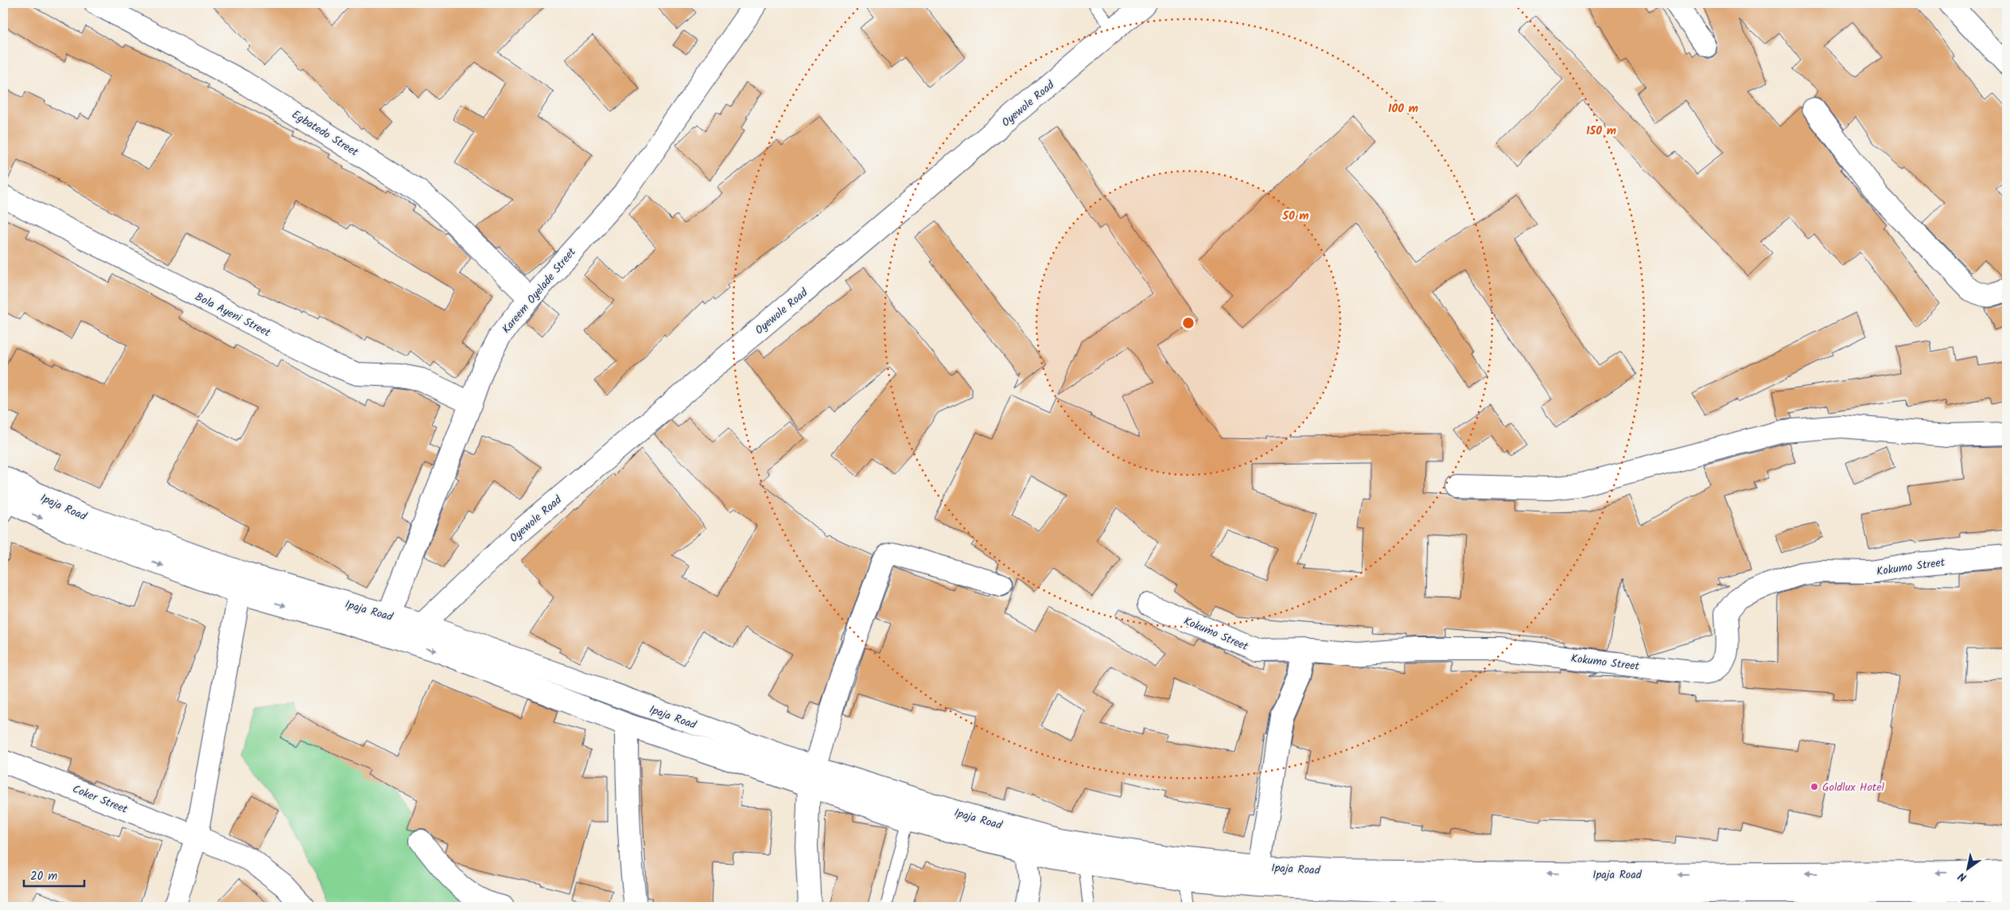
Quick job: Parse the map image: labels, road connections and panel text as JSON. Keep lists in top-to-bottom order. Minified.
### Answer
{"streets":{"street":["Oyewole Road","Egbatedo Street","Kareem Oyelade Street","Bola Ayeni Street","Ipaja Road","Kokumo Street","Coker Street"]},"crossings":[["Oyewole Road","Ipaja Road"],["Egbatedo Street","Kareem Oyelade Street"],["Kareem Oyelade Street","Bola Ayeni Street"],["Kareem Oyelade Street","Ipaja Road"]],"places":["Goldlux Hotel"],"scale_bar":"20 m","north":"bottom left","rings":["100 m","150 m","50 m"]}
